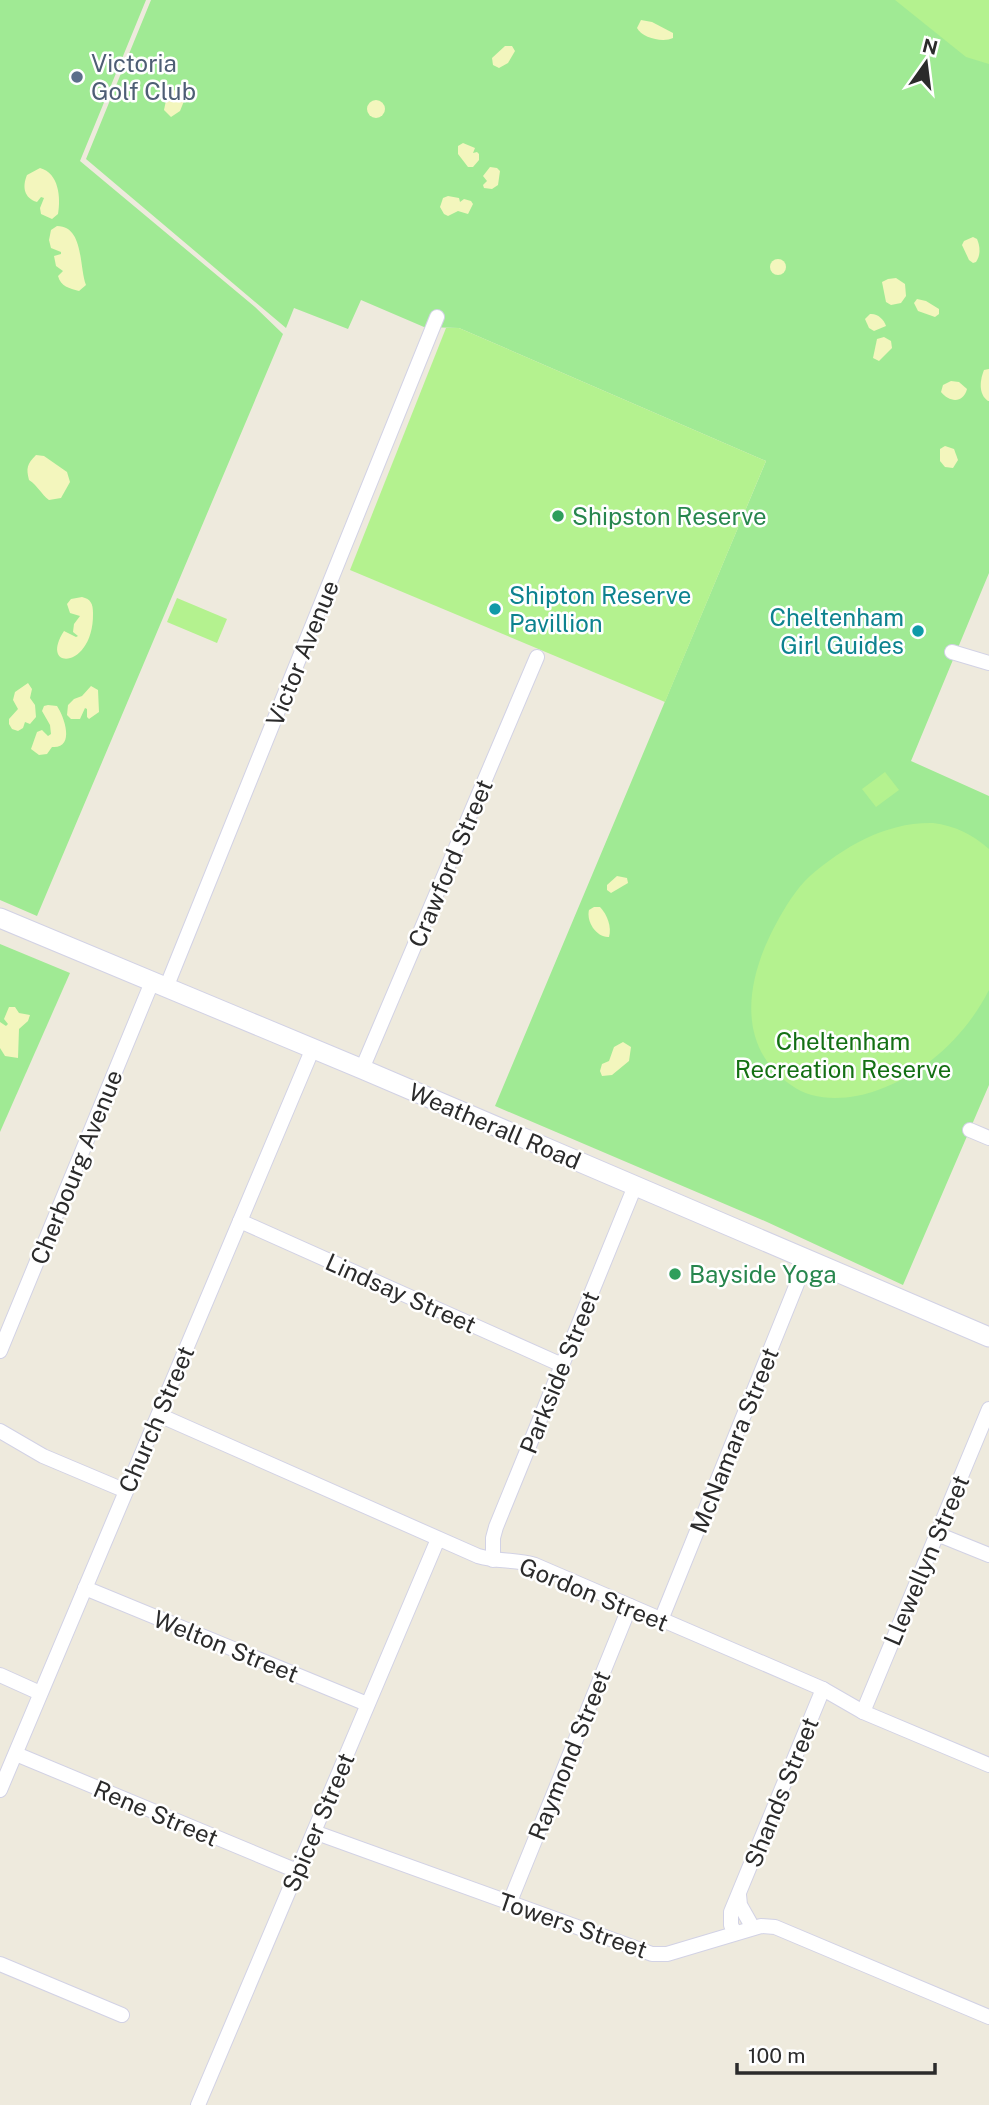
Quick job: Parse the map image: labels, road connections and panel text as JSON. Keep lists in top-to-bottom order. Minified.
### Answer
{"streets":{"street":["Victor Avenue","Crawford Street","Weatherall Road","Cherbourg Avenue","Lindsay Street","Parkside Street","Church Street","McNamara Street","Llewellyn Street","Gordon Street","Welton Street","Raymond Street","Shands Street","Rene Street","Spicer Street","Towers Street"]},"crossings":[["Victor Avenue","Weatherall Road"],["Victor Avenue","Cherbourg Avenue"],["Crawford Street","Weatherall Road"],["Weatherall Road","Cherbourg Avenue"],["Weatherall Road","Parkside Street"],["Weatherall Road","Church Street"],["Weatherall Road","McNamara Street"],["Lindsay Street","Parkside Street"],["Lindsay Street","Church Street"],["Parkside Street","Gordon Street"],["Church Street","Gordon Street"],["Church Street","Welton Street"],["Church Street","Rene Street"],["McNamara Street","Gordon Street"],["Llewellyn Street","Gordon Street"],["Gordon Street","Raymond Street"],["Gordon Street","Shands Street"],["Gordon Street","Spicer Street"],["Welton Street","Spicer Street"],["Raymond Street","Towers Street"],["Shands Street","Towers Street"],["Rene Street","Spicer Street"],["Spicer Street","Towers Street"]],"parks":["Cheltenham Recreation Reserve"],"places":["Victoria Golf Club","Shipston Reserve","Shipton Reserve Pavillion","Cheltenham Girl Guides","Bayside Yoga"],"scale_bar":"100 m","north":"top"}
